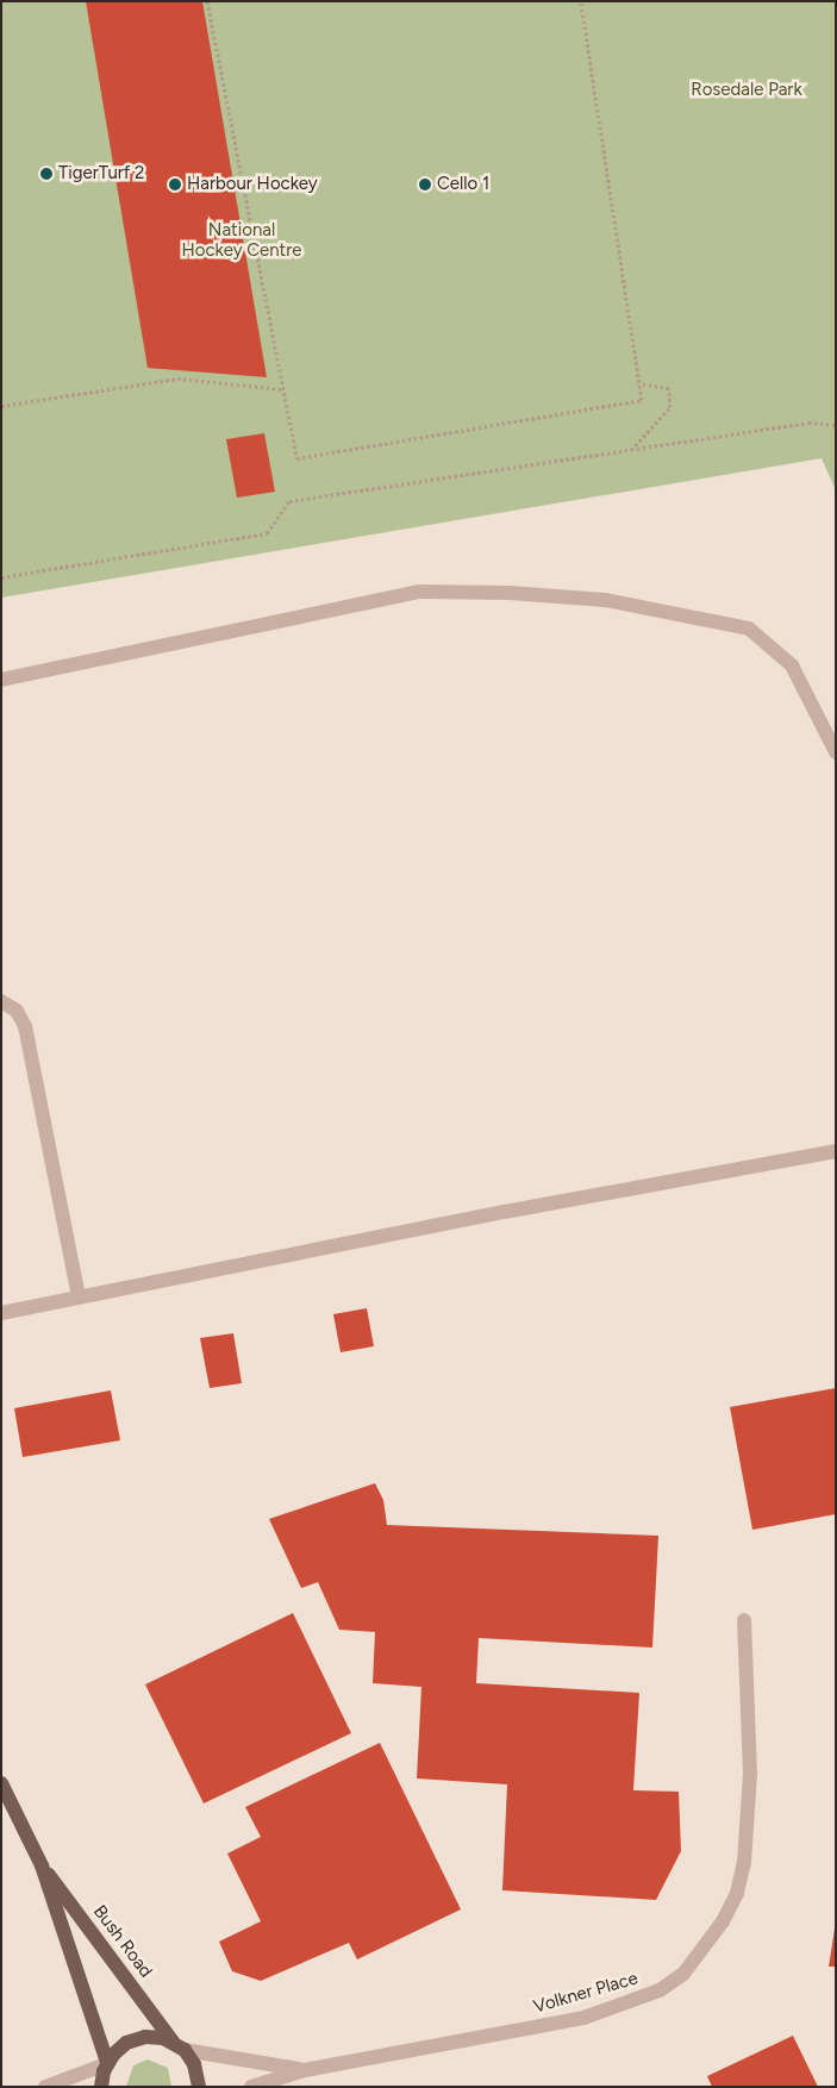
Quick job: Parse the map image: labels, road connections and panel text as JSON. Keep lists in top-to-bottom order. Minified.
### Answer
{"streets":{"main road":["Bush Road"],"street":["Volkner Place"]},"crossings":[["Bush Road","Volkner Place"]],"parks":["Rosedale Park","National Hockey Centre"],"places":["TigerTurf 2","Harbour Hockey","Cello 1"]}
